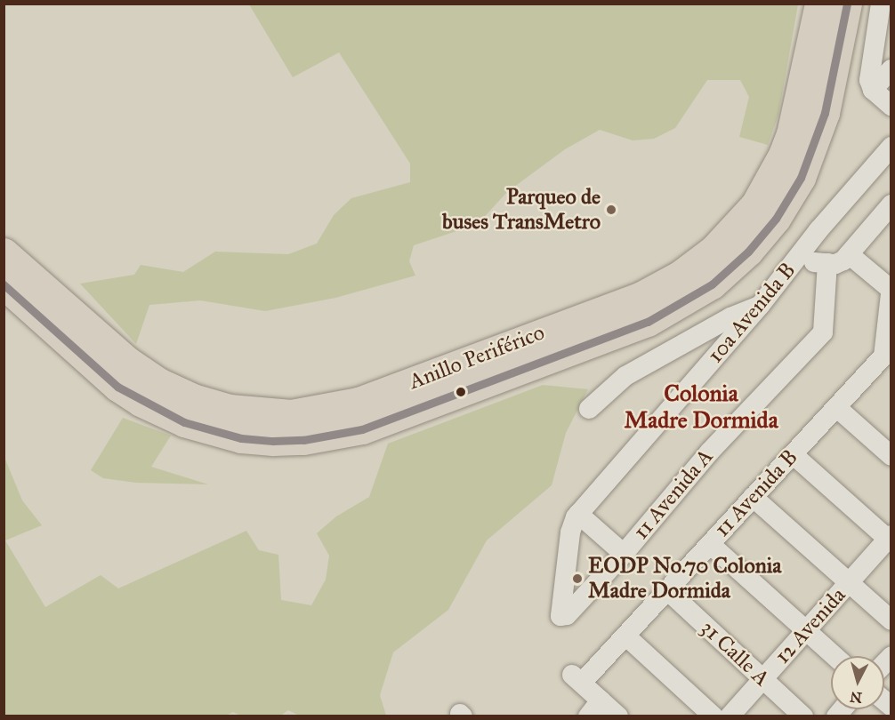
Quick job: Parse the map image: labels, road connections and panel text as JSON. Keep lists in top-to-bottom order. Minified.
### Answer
{"streets":{"highway":["Anillo Periférico"],"street":["10a Avenida B","11 Avenida B","11 Avenida A","12 Avenida","31 Calle A"]},"crossings":[["10a Avenida B","11 Avenida A"],["11 Avenida B","31 Calle A"],["12 Avenida","31 Calle A"]],"districts":["Colonia Madre Dormida"],"places":["Parqueo de buses TransMetro","EODP No.70 Colonia Madre Dormida"],"north":"bottom"}
